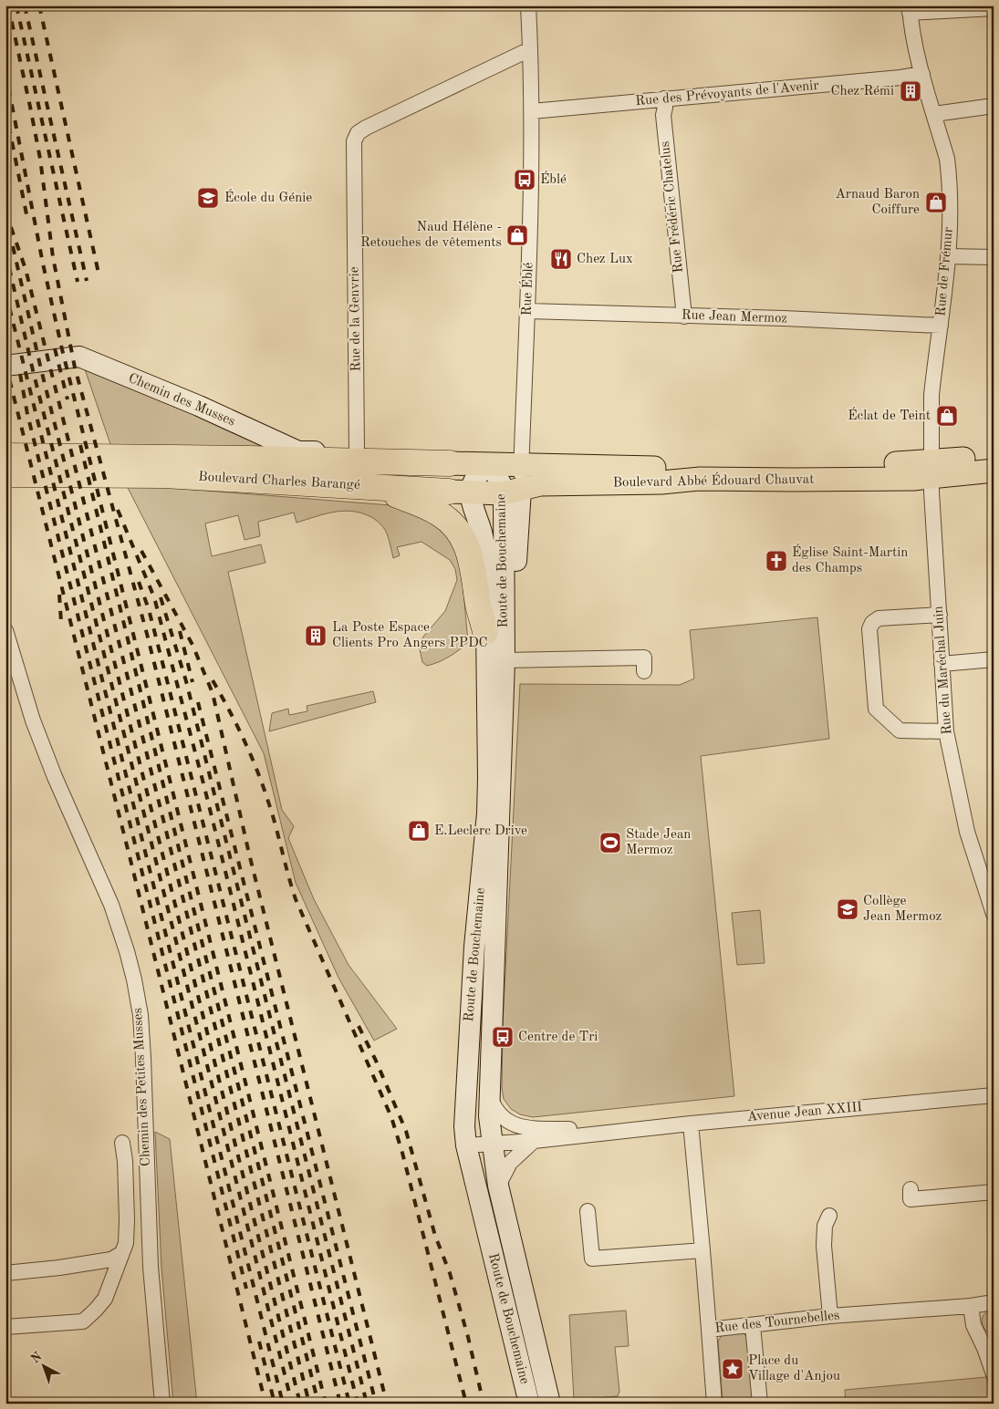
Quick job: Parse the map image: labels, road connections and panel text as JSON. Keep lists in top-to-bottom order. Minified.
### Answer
{"streets":{"highway":["Boulevard Charles Barangé"],"main road":["Boulevard Abbé Édouard Chauvat"],"street":["Rue des Prévoyants de l'Avenir","Rue Frédéric Chatelus","Rue de Frémur","Rue Éblé","Rue Jean Mermoz","Rue de la Genvrie","Chemin des Musses","Route de Bouchemaine","Rue du Maréchal Juin","Chemin des Petites Musses","Avenue Jean XXIII","Rue des Tournebelles"]},"crossings":[["Rue des Prévoyants de l'Avenir","Rue Frédéric Chatelus"],["Rue des Prévoyants de l'Avenir","Rue de Frémur"],["Rue des Prévoyants de l'Avenir","Rue Éblé"],["Rue Frédéric Chatelus","Rue Jean Mermoz"],["Rue de Frémur","Rue Jean Mermoz"],["Rue de Frémur","Boulevard Abbé Édouard Chauvat"],["Rue de Frémur","Rue du Maréchal Juin"],["Rue Éblé","Rue Jean Mermoz"],["Rue Éblé","Rue de la Genvrie"],["Rue Éblé","Boulevard Charles Barangé"],["Rue Éblé","Route de Bouchemaine"],["Rue de la Genvrie","Chemin des Musses"],["Rue de la Genvrie","Boulevard Charles Barangé"],["Chemin des Musses","Boulevard Charles Barangé"],["Boulevard Charles Barangé","Boulevard Abbé Édouard Chauvat"],["Boulevard Charles Barangé","Route de Bouchemaine"],["Boulevard Abbé Édouard Chauvat","Rue du Maréchal Juin"],["Route de Bouchemaine","Avenue Jean XXIII"],["Avenue Jean XXIII","Rue des Tournebelles"]],"places":{"building":["Chez Rémi","La Poste Espace Clients Pro Angers PPDC"],"bus stop":["Éblé","Centre de Tri"],"school or university":["École du Génie","Collège Jean Mermoz"],"shop":["Arnaud Baron Coiffure","Naud Hélène - Retouches de vêtements","Éclat de Teint","E.Leclerc Drive"],"restaurant":["Chez Lux"],"church":["Église Saint-Martin des Champs"],"sports":["Stade Jean Mermoz"],"place":["Place du Village d'Anjou"]},"north":"top left"}
